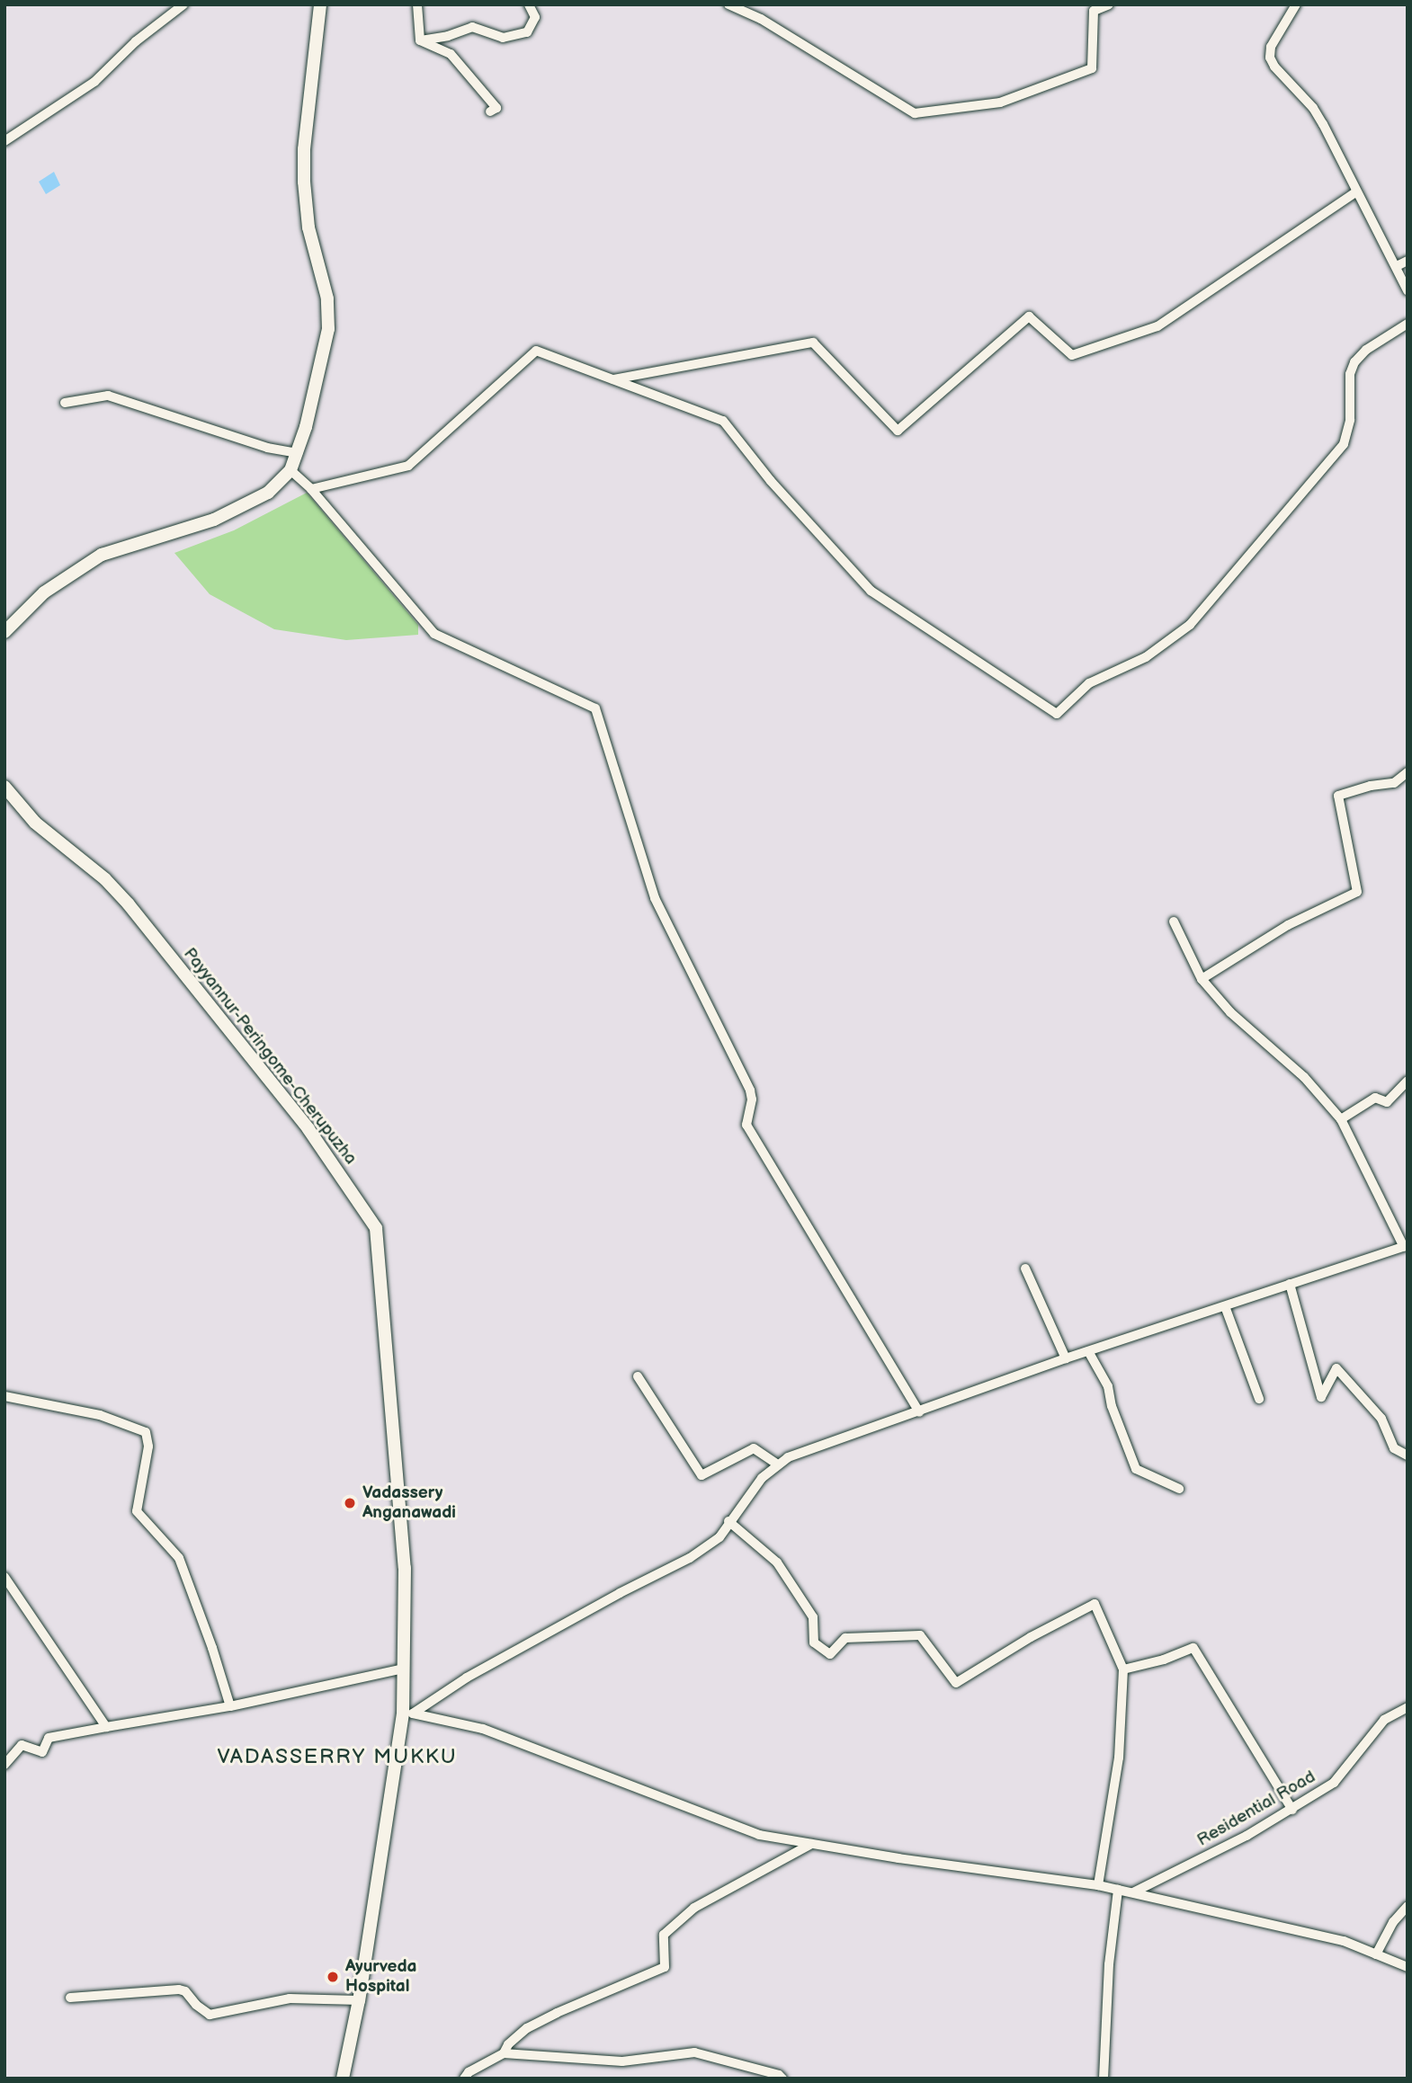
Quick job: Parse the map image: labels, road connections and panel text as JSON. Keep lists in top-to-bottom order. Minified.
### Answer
{"streets":{"main road":["Payyannur-Peringome-Cherupuzha"],"street":["Residential Road"]},"districts":["VADASSERRY MUKKU"],"places":["Vadassery Anganawadi","Ayurveda Hospital"]}
